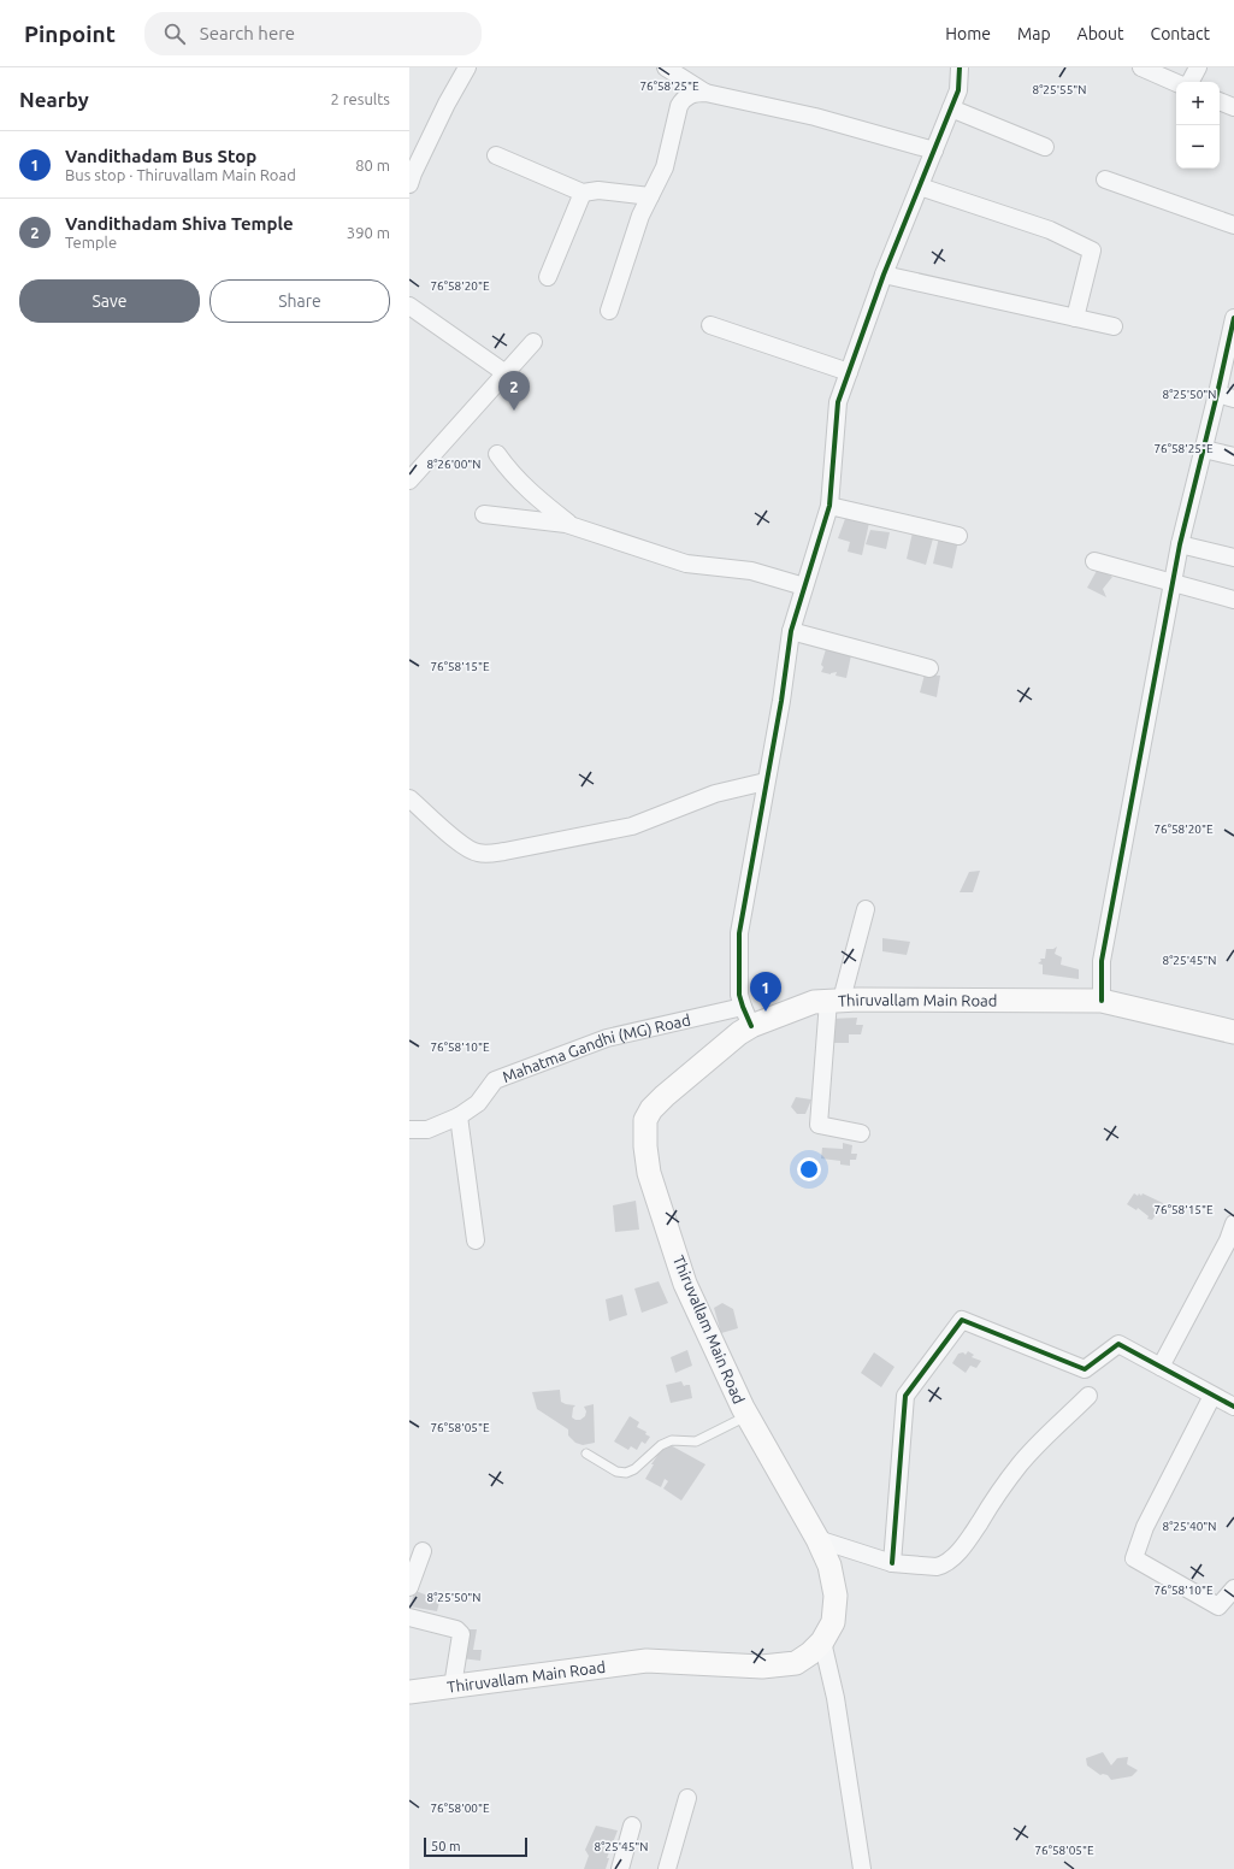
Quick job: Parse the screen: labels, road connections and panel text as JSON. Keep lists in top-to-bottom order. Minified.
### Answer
{"streets":{"main road":["Thiruvallam Main Road"],"street":["Mahatma Gandhi (MG) Road"]},"crossings":[["Thiruvallam Main Road","Mahatma Gandhi (MG) Road"]],"scale_bar":"50 m","page":{"header":"Pinpoint","search":"Search here","nav":["Home","Map","About","Contact"],"heading":["Nearby","2 results"],"map_buttons":["+","−"],"list":[{"mark":"1","name":"Vandithadam Bus Stop","note":"Bus stop · Thiruvallam Main Road","value":"80 m"},{"mark":"2","name":"Vandithadam Shiva Temple","note":"Temple","value":"390 m"}],"buttons":["Save","Share"],"pins":["2","1"],"scale":"50 m"},"coordinates":["76°58'25\"E","8°25'55\"N","76°58'20\"E","8°25'50\"N","8°26'00\"N","76°58'15\"E","8°25'45\"N","76°58'10\"E","76°58'05\"E","8°25'40\"N","76°58'00\"E"]}
